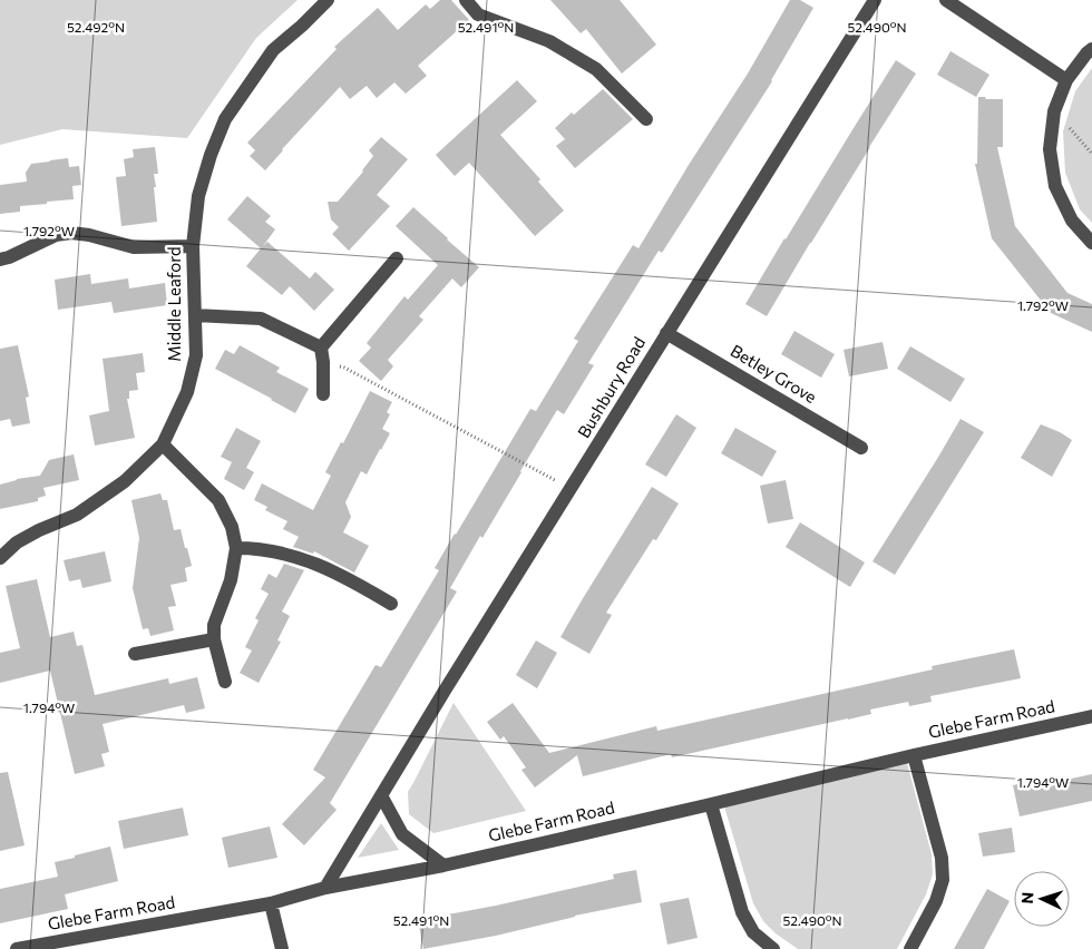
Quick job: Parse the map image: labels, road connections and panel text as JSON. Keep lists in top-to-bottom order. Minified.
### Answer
{"streets":{"street":["Middle Leaford","Betley Grove","Bushbury Road","Glebe Farm Road"]},"crossings":[["Betley Grove","Bushbury Road"],["Bushbury Road","Glebe Farm Road"]],"north":"left","coordinates":["52.492°N","52.491°N","52.490°N","1.792°W","1.794°W"]}
